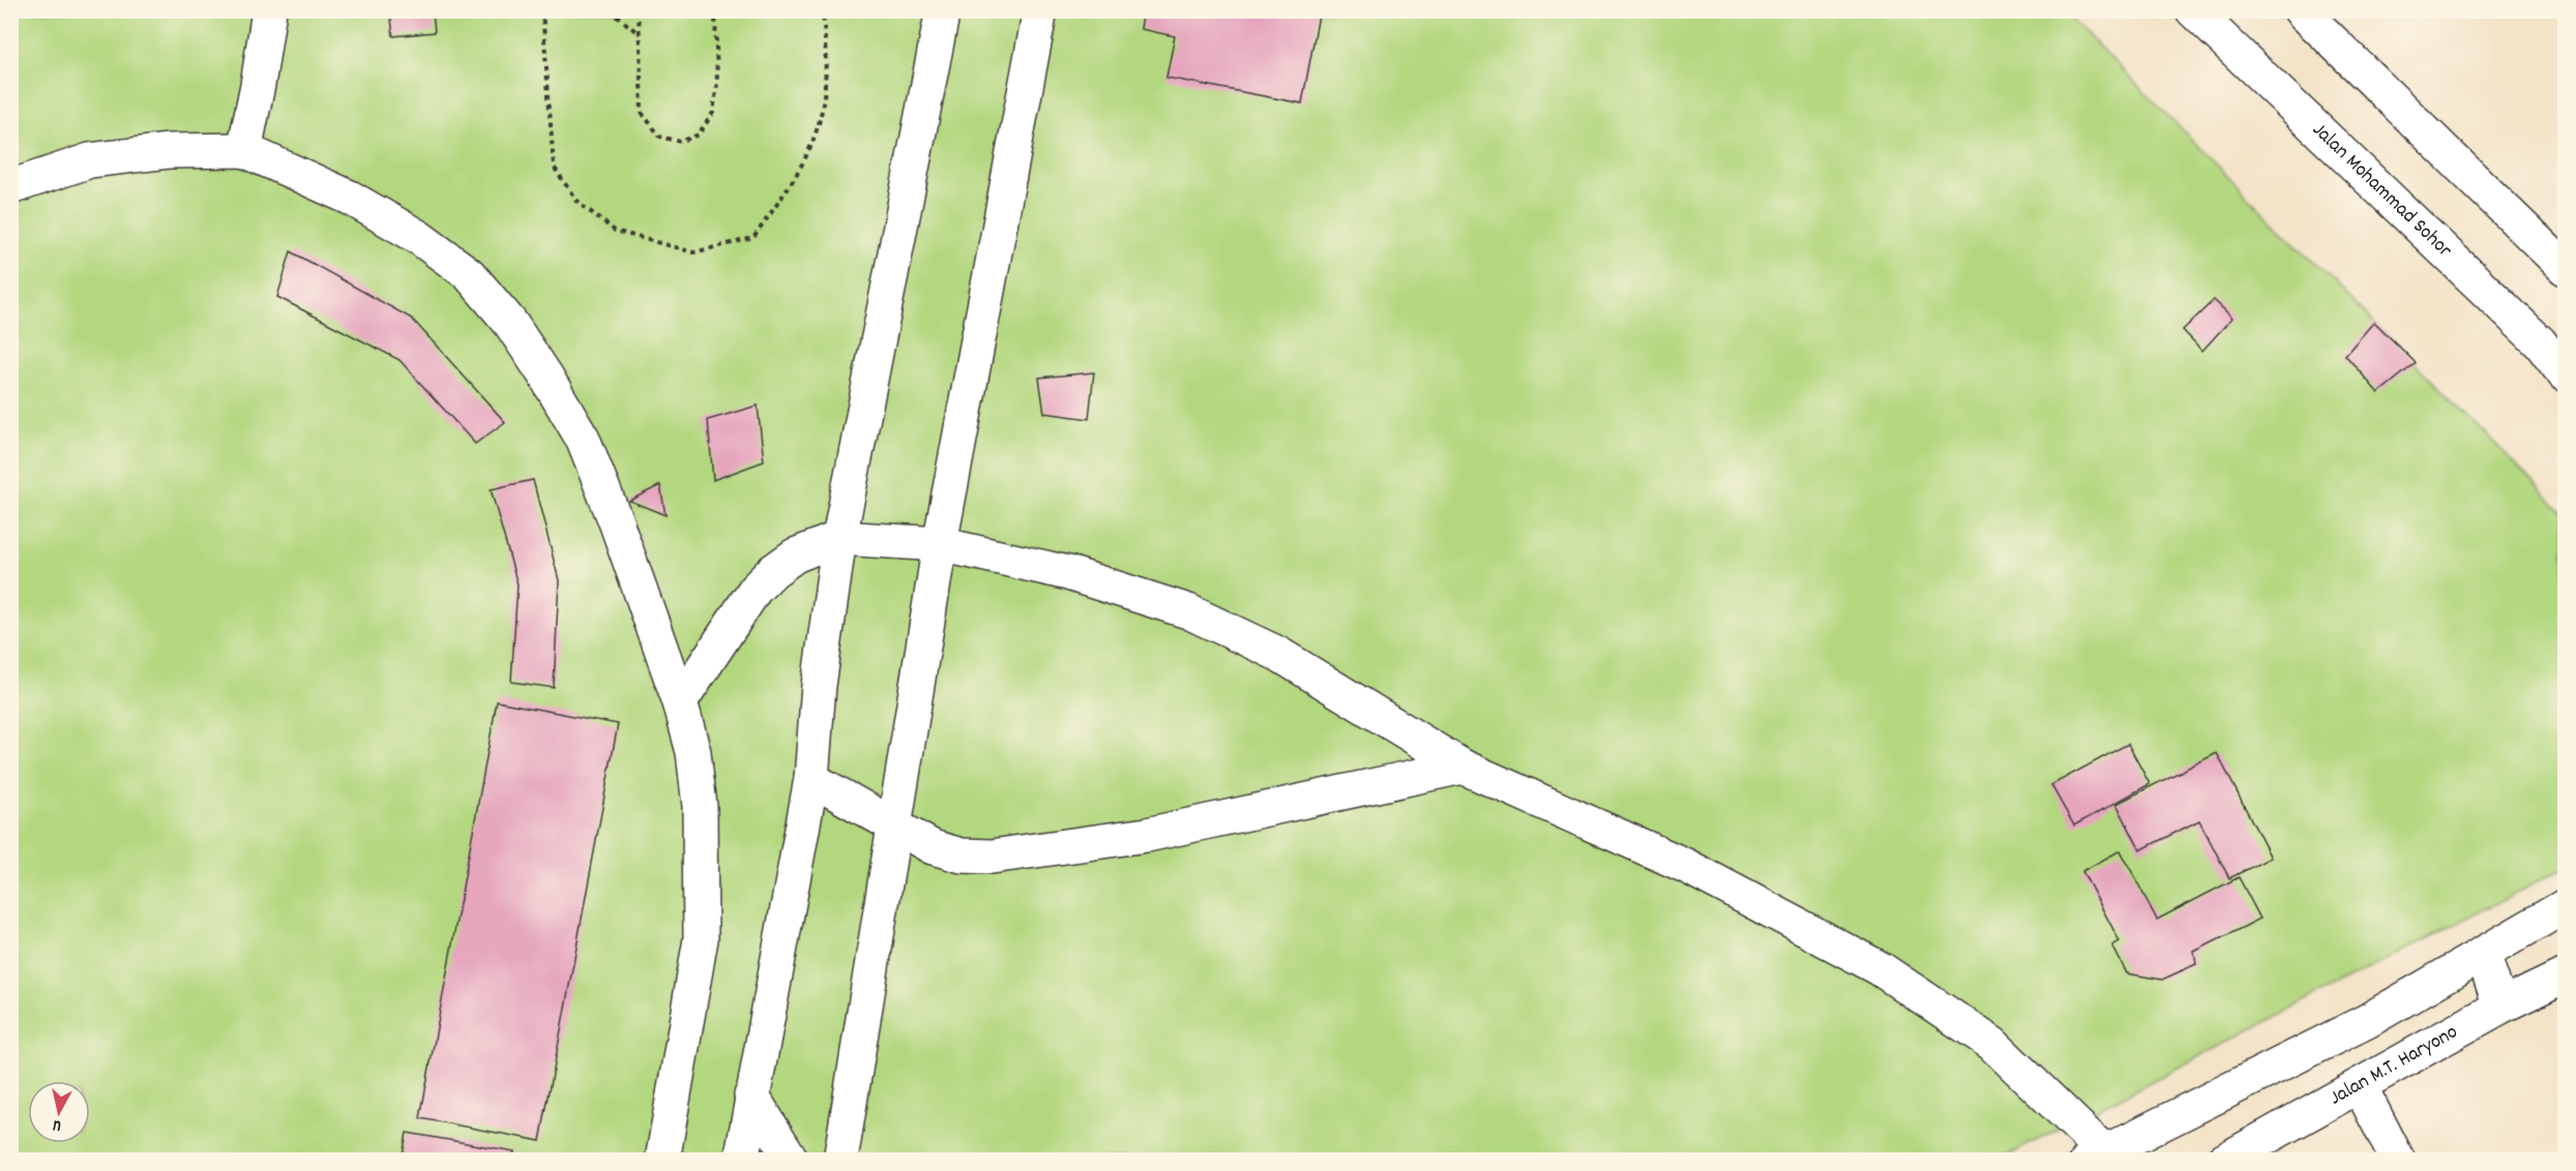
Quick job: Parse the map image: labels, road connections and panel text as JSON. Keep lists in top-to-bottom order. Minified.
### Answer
{"streets":{"street":["Jalan Mohammad Sohor","Jalan M.T. Haryono"]},"north":"bottom"}
